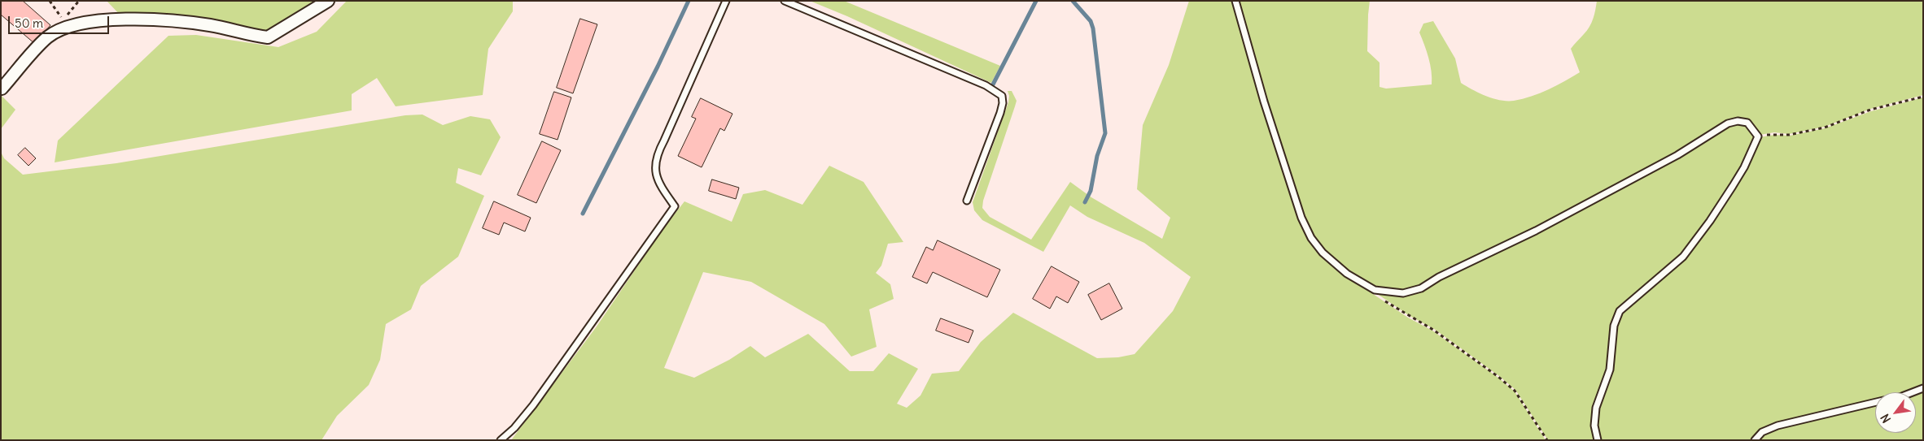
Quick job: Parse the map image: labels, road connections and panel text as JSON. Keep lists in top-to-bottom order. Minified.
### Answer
{"scale_bar":"50 m","north":"bottom left"}
